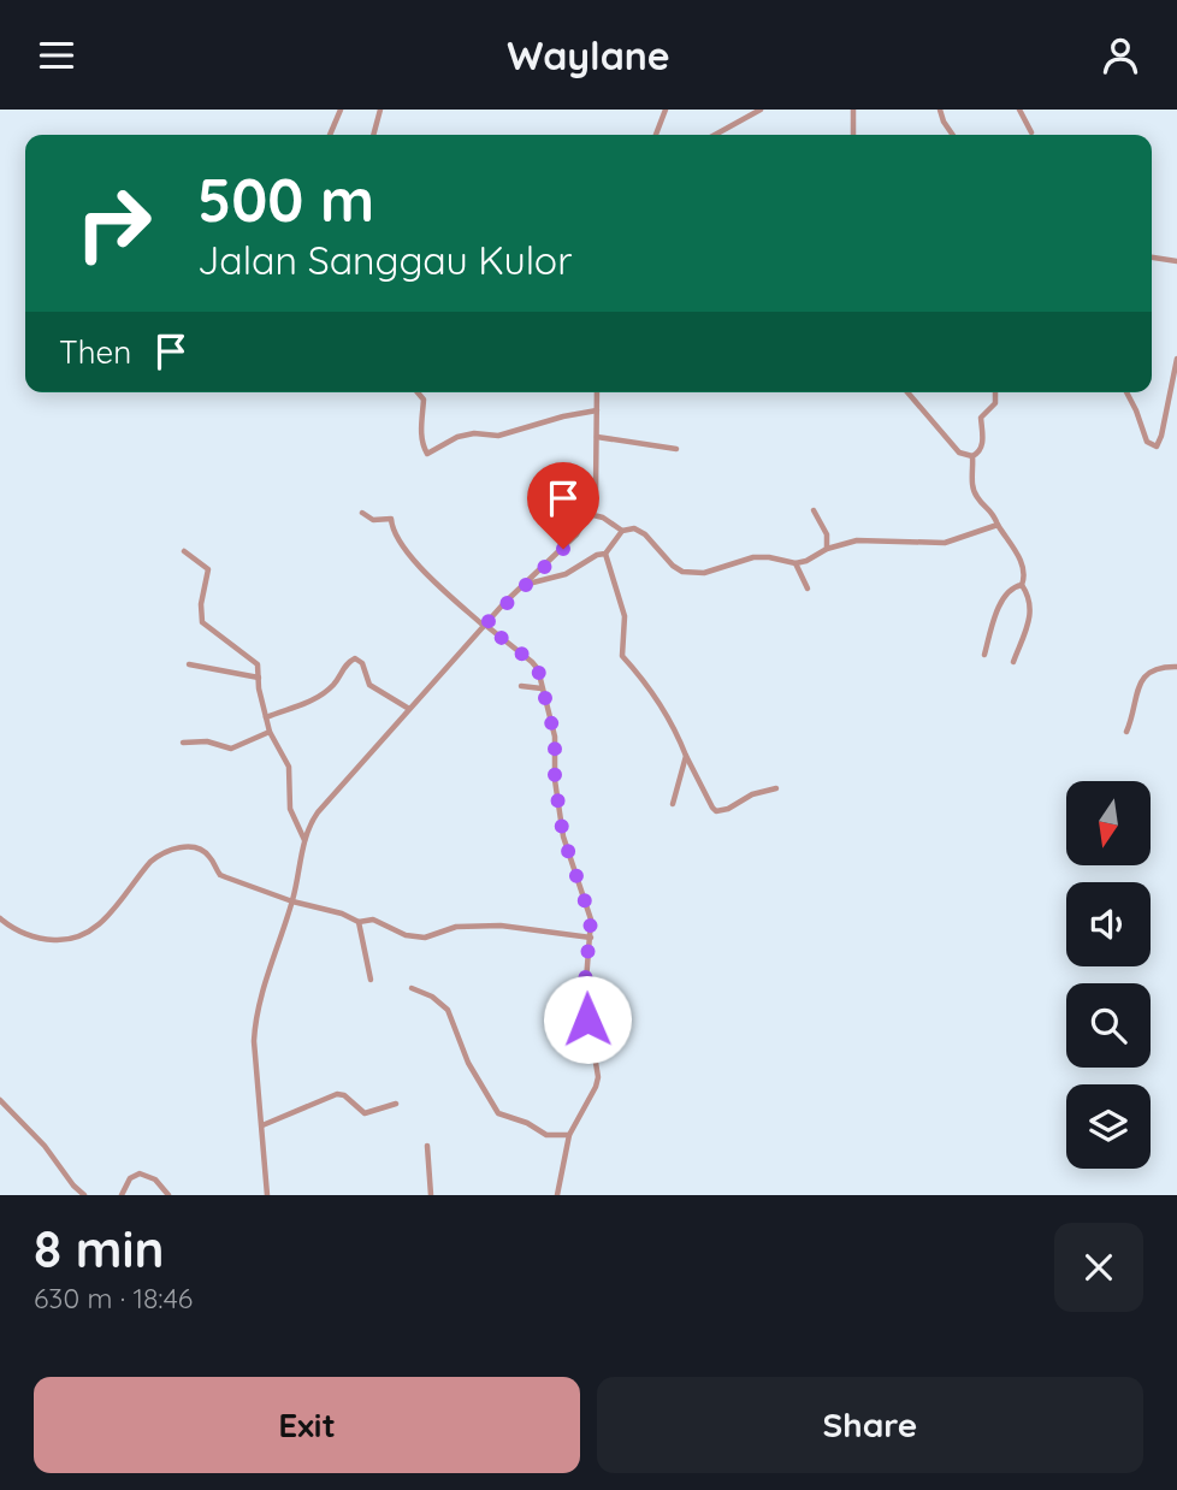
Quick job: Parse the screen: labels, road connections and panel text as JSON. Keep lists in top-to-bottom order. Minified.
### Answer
{"north":"bottom","page":{"header":"Waylane","turn":["500 m","Jalan Sanggau Kulor"],"then":"Then","heading":["8 min","630 m · 18:46"],"buttons":["Exit","Share"]}}
